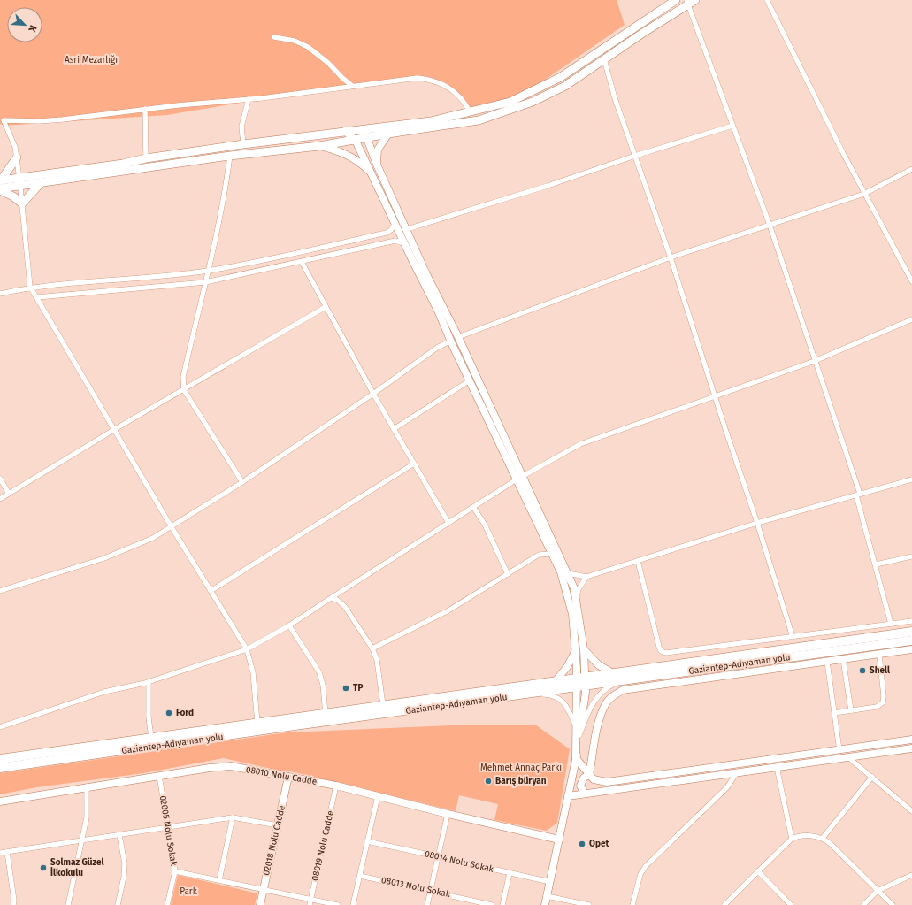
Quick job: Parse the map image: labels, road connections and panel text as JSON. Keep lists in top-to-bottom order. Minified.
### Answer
{"streets":{"highway":["Gaziantep-Adıyaman yolu"],"street":["08010 Nolu Cadde","02005 Nolu Sokak","02018 Nolu Cadde","08019 Nolu Cadde","08014 Nolu Sokak","08013 Nolu Sokak"]},"crossings":[["08010 Nolu Cadde","02005 Nolu Sokak"],["08010 Nolu Cadde","02018 Nolu Cadde"],["08010 Nolu Cadde","08019 Nolu Cadde"]],"parks":["Asri Mezarlığı","Mehmet Annaç Parkı","Park"],"places":["Shell","TP","Ford","Barış büryan","Opet","Solmaz Güzel İlkokulu"],"north":"bottom right"}
